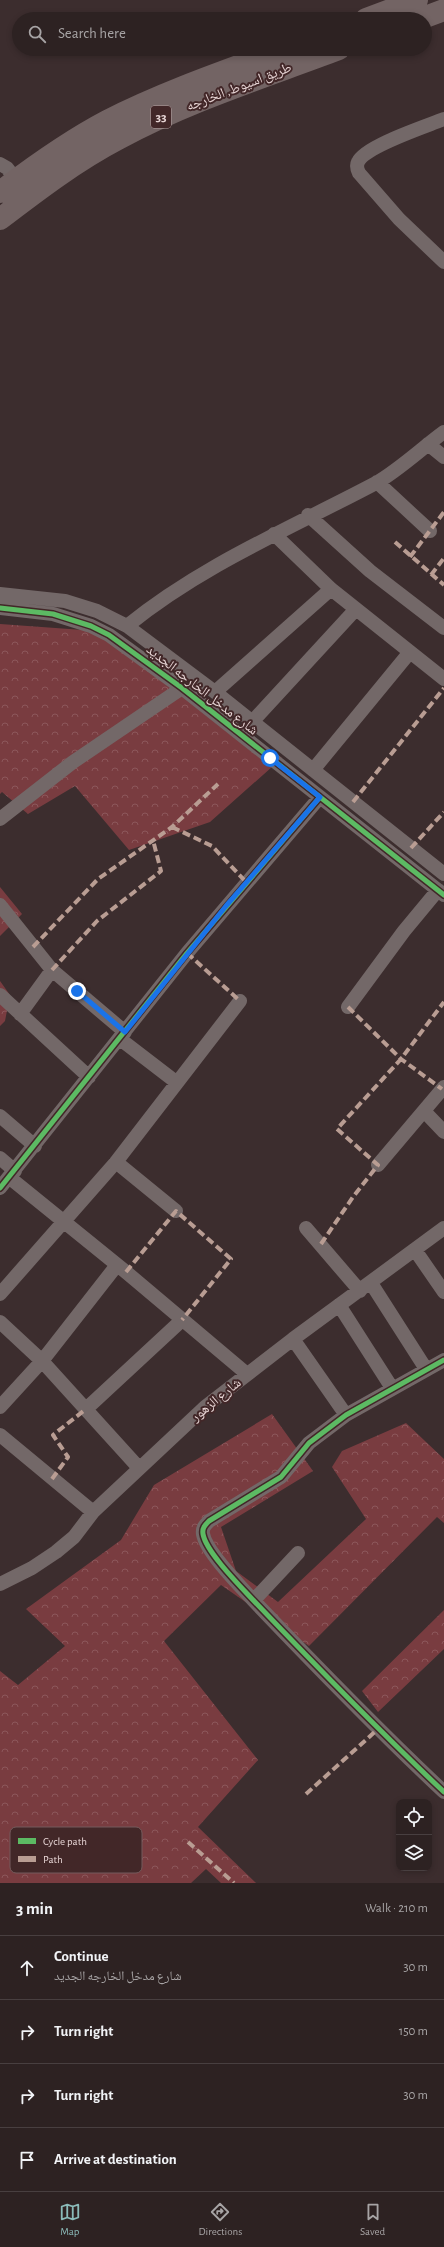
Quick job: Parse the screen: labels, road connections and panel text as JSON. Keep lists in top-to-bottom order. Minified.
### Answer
{"streets":{"highway":["طريق اسيوط, الخارجه","33"],"street":["شارع مدخل الخارجه الجديد","شارع الزهور"]},"legend":["Cycle path","Path"],"page":{"search":"Search here","heading":["3 min","Walk · 210 m"],"list":[["Continue","شارع مدخل الخارجه الجديد","30 m"],["Turn right","150 m"],["Turn right","30 m"],"Arrive at destination"],"nav":["Map","Directions","Saved"]}}
